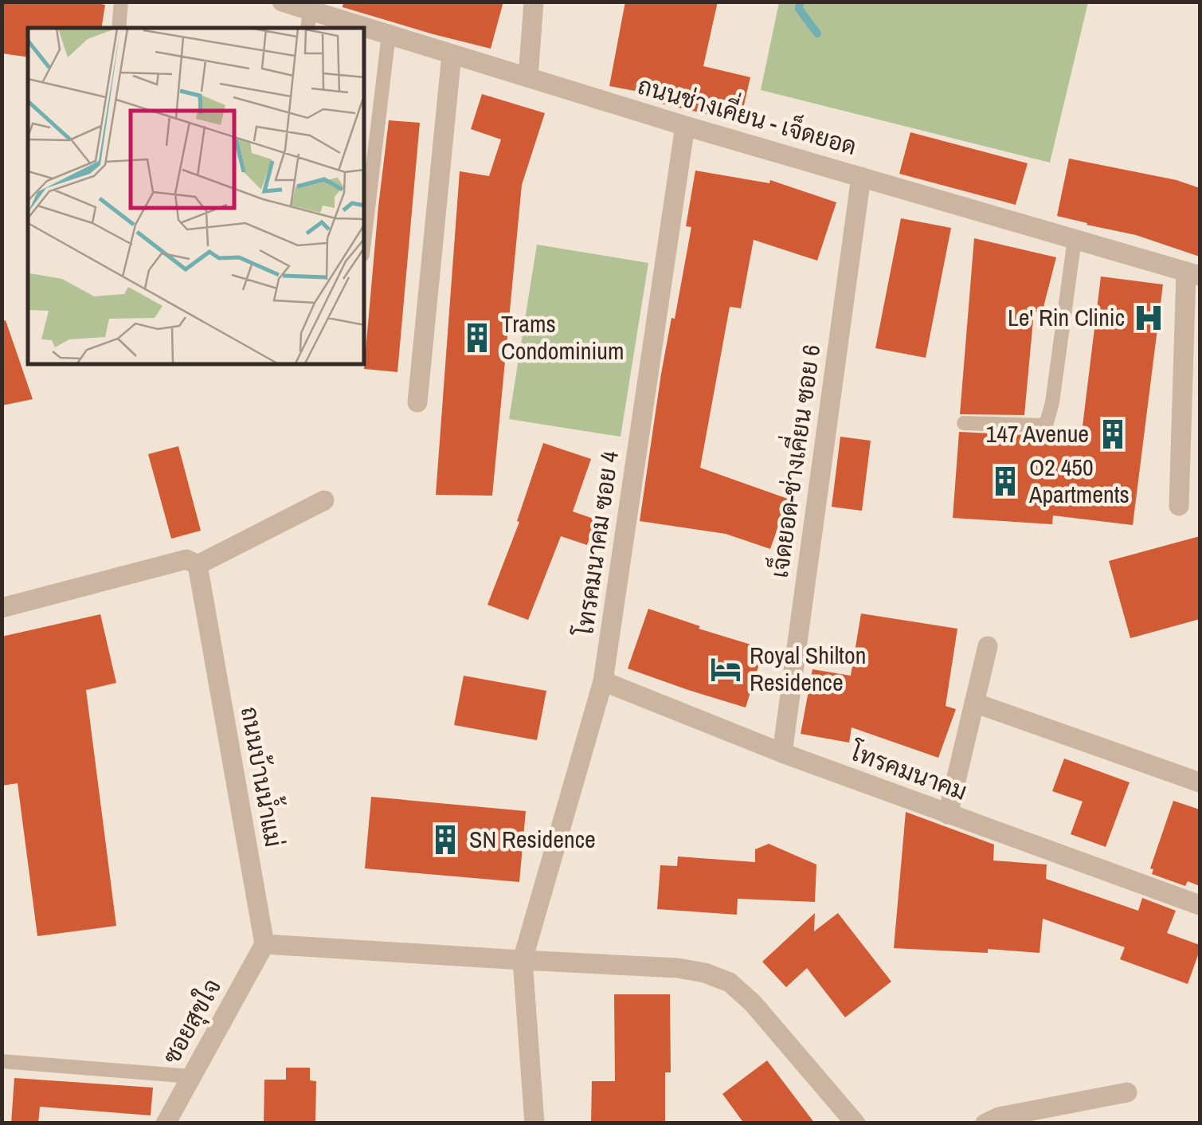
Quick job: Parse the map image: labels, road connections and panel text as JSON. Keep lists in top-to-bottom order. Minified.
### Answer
{"streets":{"street":["ถนนช่างเคี่ยน - เจ็ดยอด","เจ็ดยอด-ช่างเคี่ยน ซอย 6","โทรคมนาคม ซอย 4","โทรคมนาคม","ถนนบ้านน้ำแม่","ซอยสุขใจ"]},"crossings":[["ถนนช่างเคี่ยน - เจ็ดยอด","เจ็ดยอด-ช่างเคี่ยน ซอย 6"],["ถนนช่างเคี่ยน - เจ็ดยอด","โทรคมนาคม ซอย 4"],["เจ็ดยอด-ช่างเคี่ยน ซอย 6","โทรคมนาคม"],["โทรคมนาคม ซอย 4","โทรคมนาคม"],["ถนนบ้านน้ำแม่","ซอยสุขใจ"]],"places":{"hospital":["Le' Rin Clinic"],"building":["Trams Condominium","147 Avenue","O2 450 Apartments","SN Residence"],"hotel":["Royal Shilton Residence"]}}
